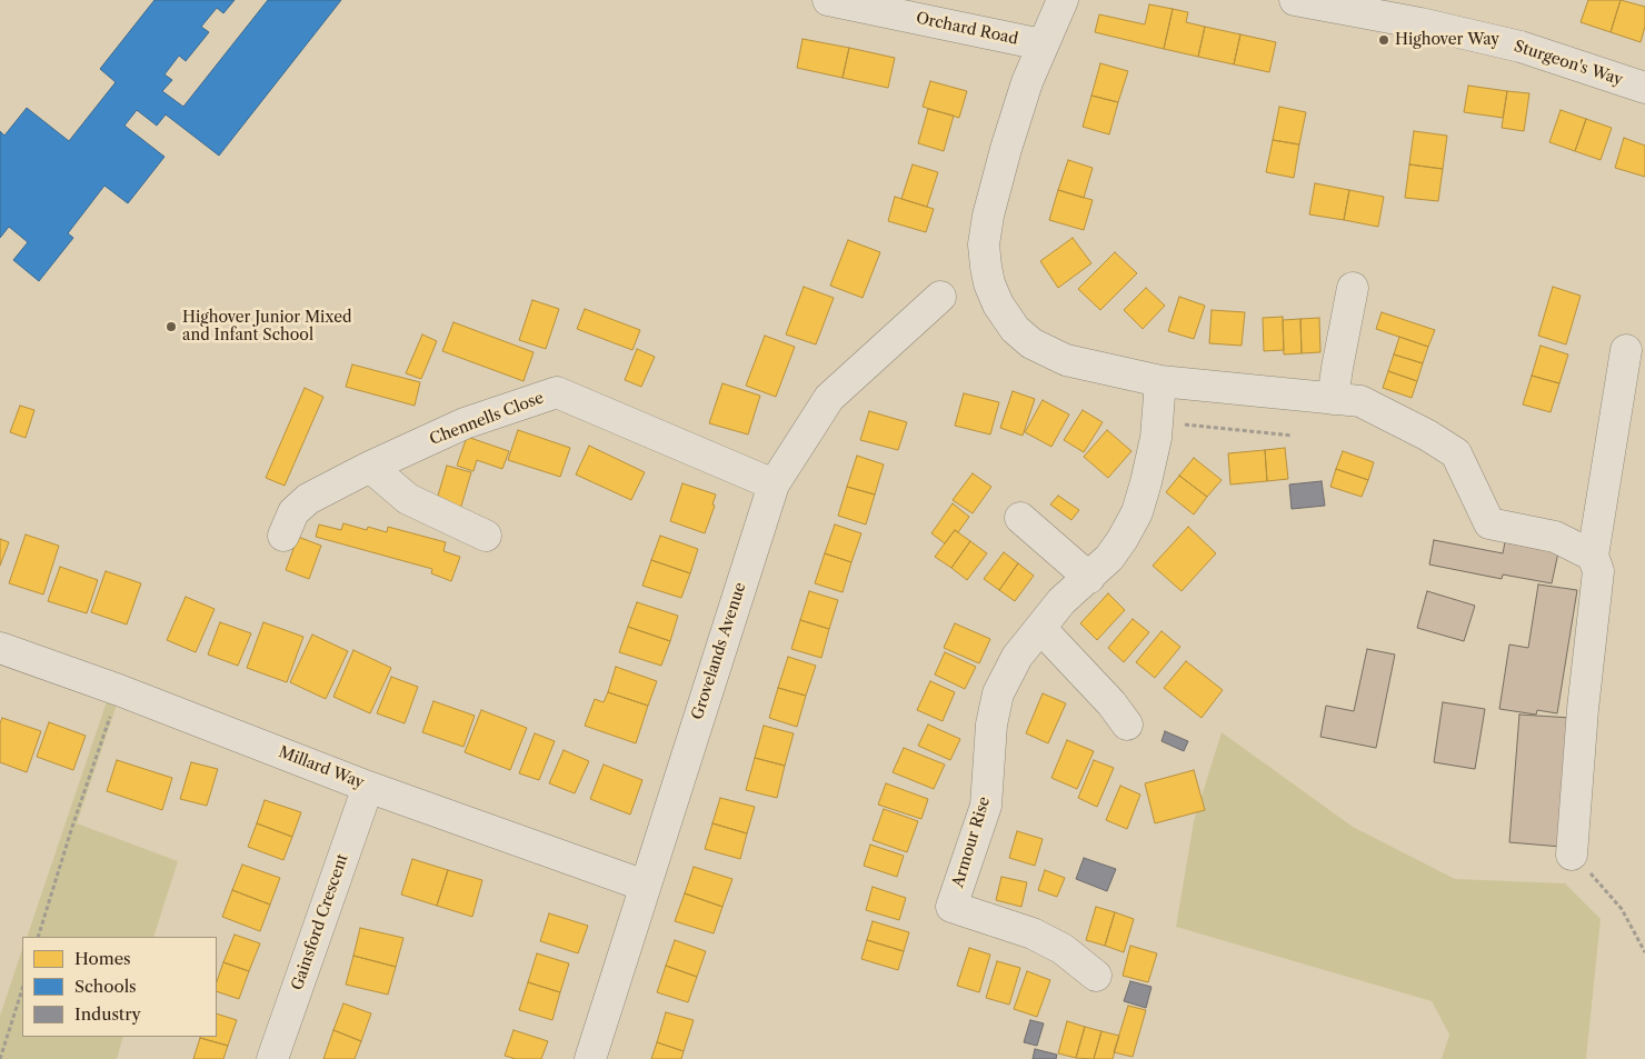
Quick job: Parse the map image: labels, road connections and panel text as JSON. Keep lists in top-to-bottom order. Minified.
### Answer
{"streets":{"street":["Orchard Road","Sturgeon's Way","Chennells Close","Grovelands Avenue","Millard Way","Armour Rise","Gainsford Crescent"]},"crossings":[["Chennells Close","Grovelands Avenue"],["Grovelands Avenue","Millard Way"],["Millard Way","Gainsford Crescent"]],"places":["Highover Way","Highover Junior Mixed and Infant School"],"legend":["Homes","Schools","Industry"]}
